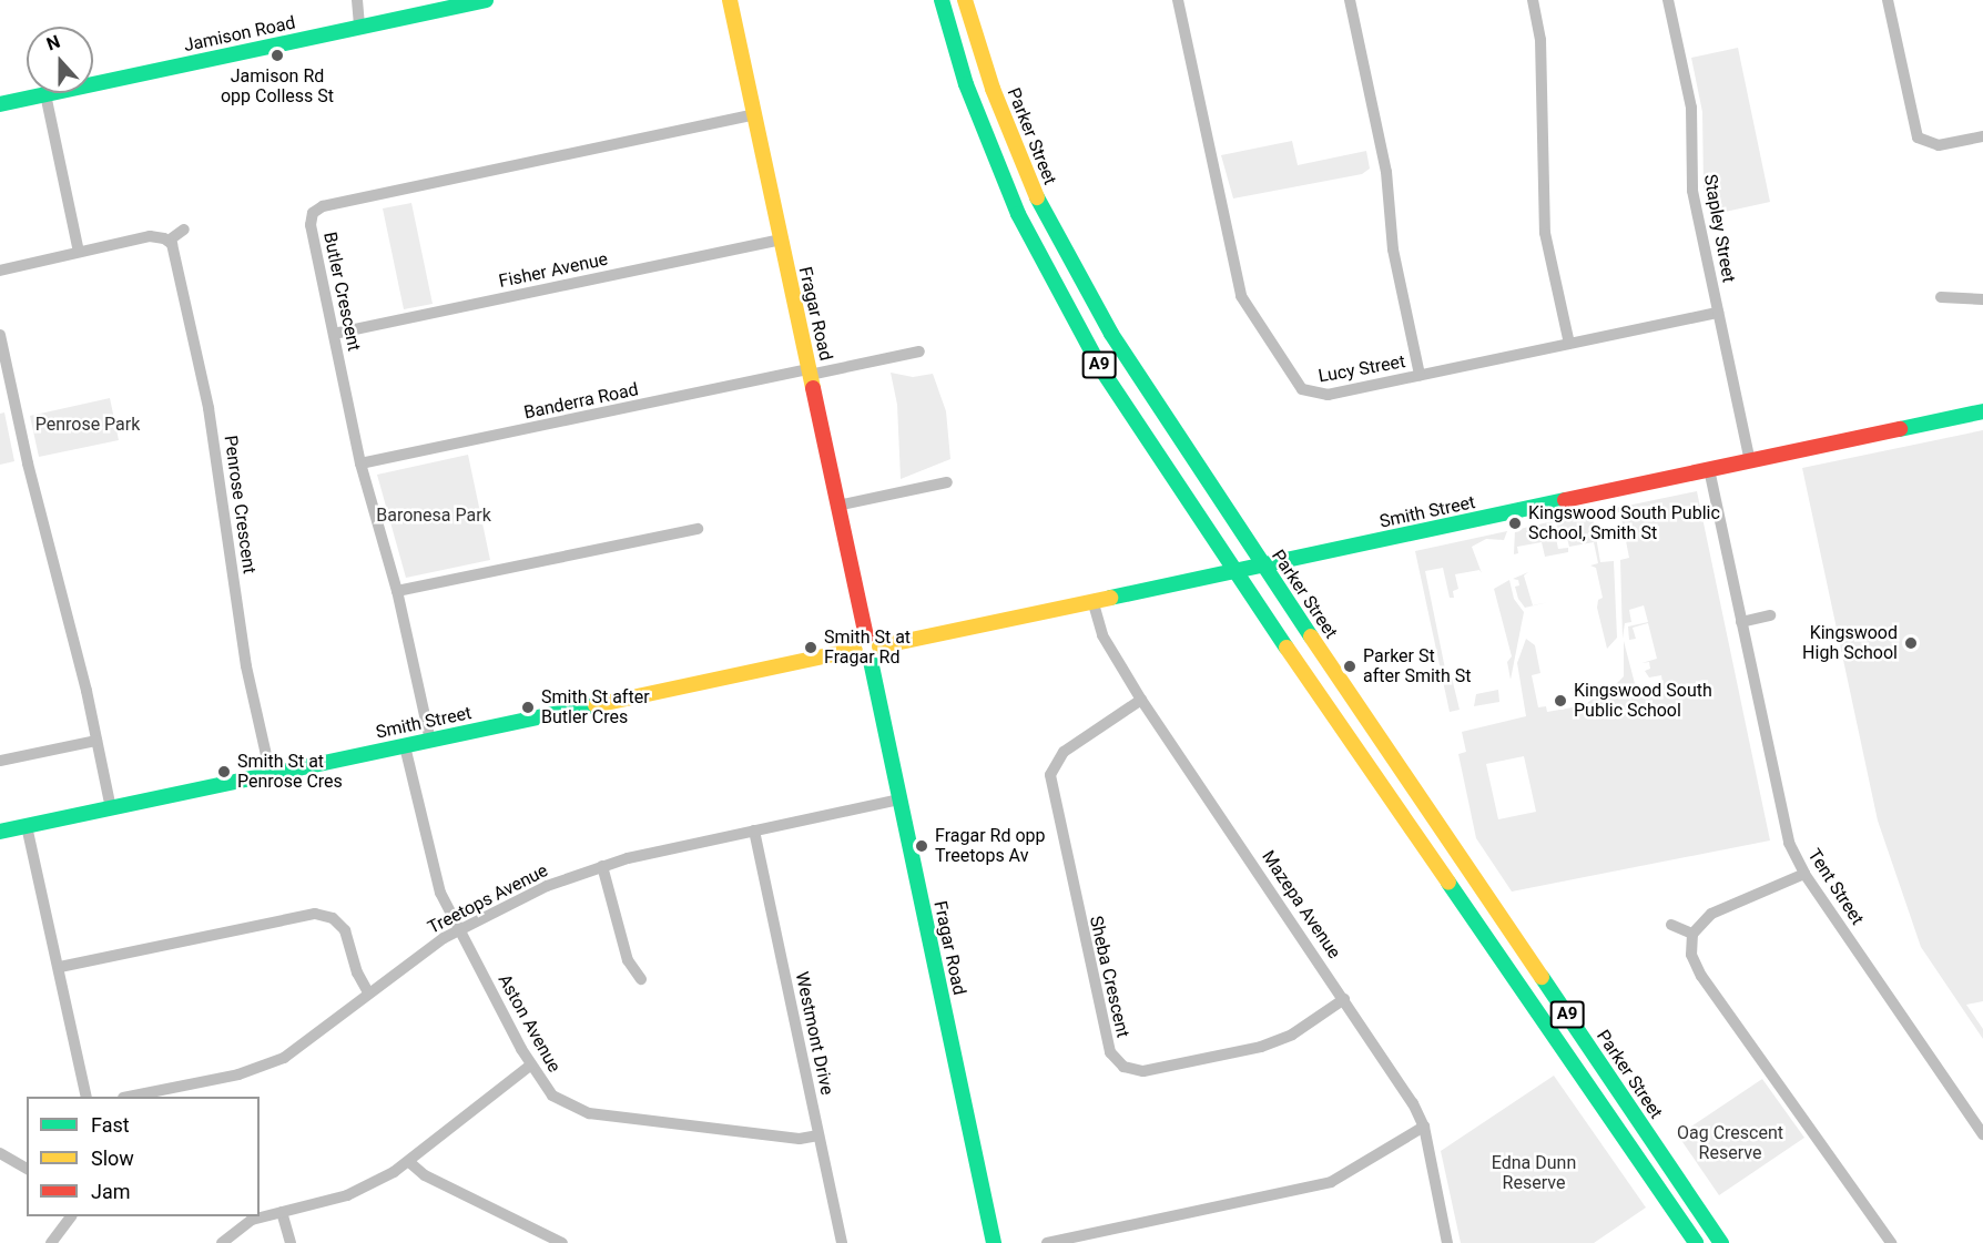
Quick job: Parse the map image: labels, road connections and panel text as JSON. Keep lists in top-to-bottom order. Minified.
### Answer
{"streets":{"main road":["Jamison Road","Parker Street","Fragar Road","A9","Smith Street"],"street":["Stapley Street","Fisher Avenue","Butler Crescent","Lucy Street","Banderra Road","Penrose Crescent","Tent Street","Treetops Avenue","Mazepa Avenue","Sheba Crescent","Aston Avenue","Westmont Drive"]},"crossings":[["Parker Street","Smith Street"],["Stapley Street","Lucy Street"],["Stapley Street","Smith Street"],["Fisher Avenue","Butler Crescent"],["Fisher Avenue","Fragar Road"],["Butler Crescent","Fragar Road"],["Butler Crescent","Banderra Road"],["Butler Crescent","Smith Street"],["Fragar Road","Banderra Road"],["Fragar Road","Smith Street"],["Fragar Road","Treetops Avenue"],["A9","Smith Street"],["Penrose Crescent","Smith Street"],["Smith Street","Tent Street"],["Smith Street","Mazepa Avenue"],["Smith Street","Aston Avenue"],["Treetops Avenue","Aston Avenue"],["Treetops Avenue","Westmont Drive"],["Mazepa Avenue","Sheba Crescent"],["Aston Avenue","Westmont Drive"]],"parks":["Penrose Park","Baronesa Park","Oag Crescent Reserve","Edna Dunn Reserve"],"places":["Jamison Rd opp Colless St","Kingswood South Public School, Smith St","Kingswood High School","Smith St at Fragar Rd","Parker St after Smith St","Kingswood South Public School","Smith St after Butler Cres","Smith St at Penrose Cres","Fragar Rd opp Treetops Av"],"legend":["Fast","Slow","Jam"],"north":"top"}
